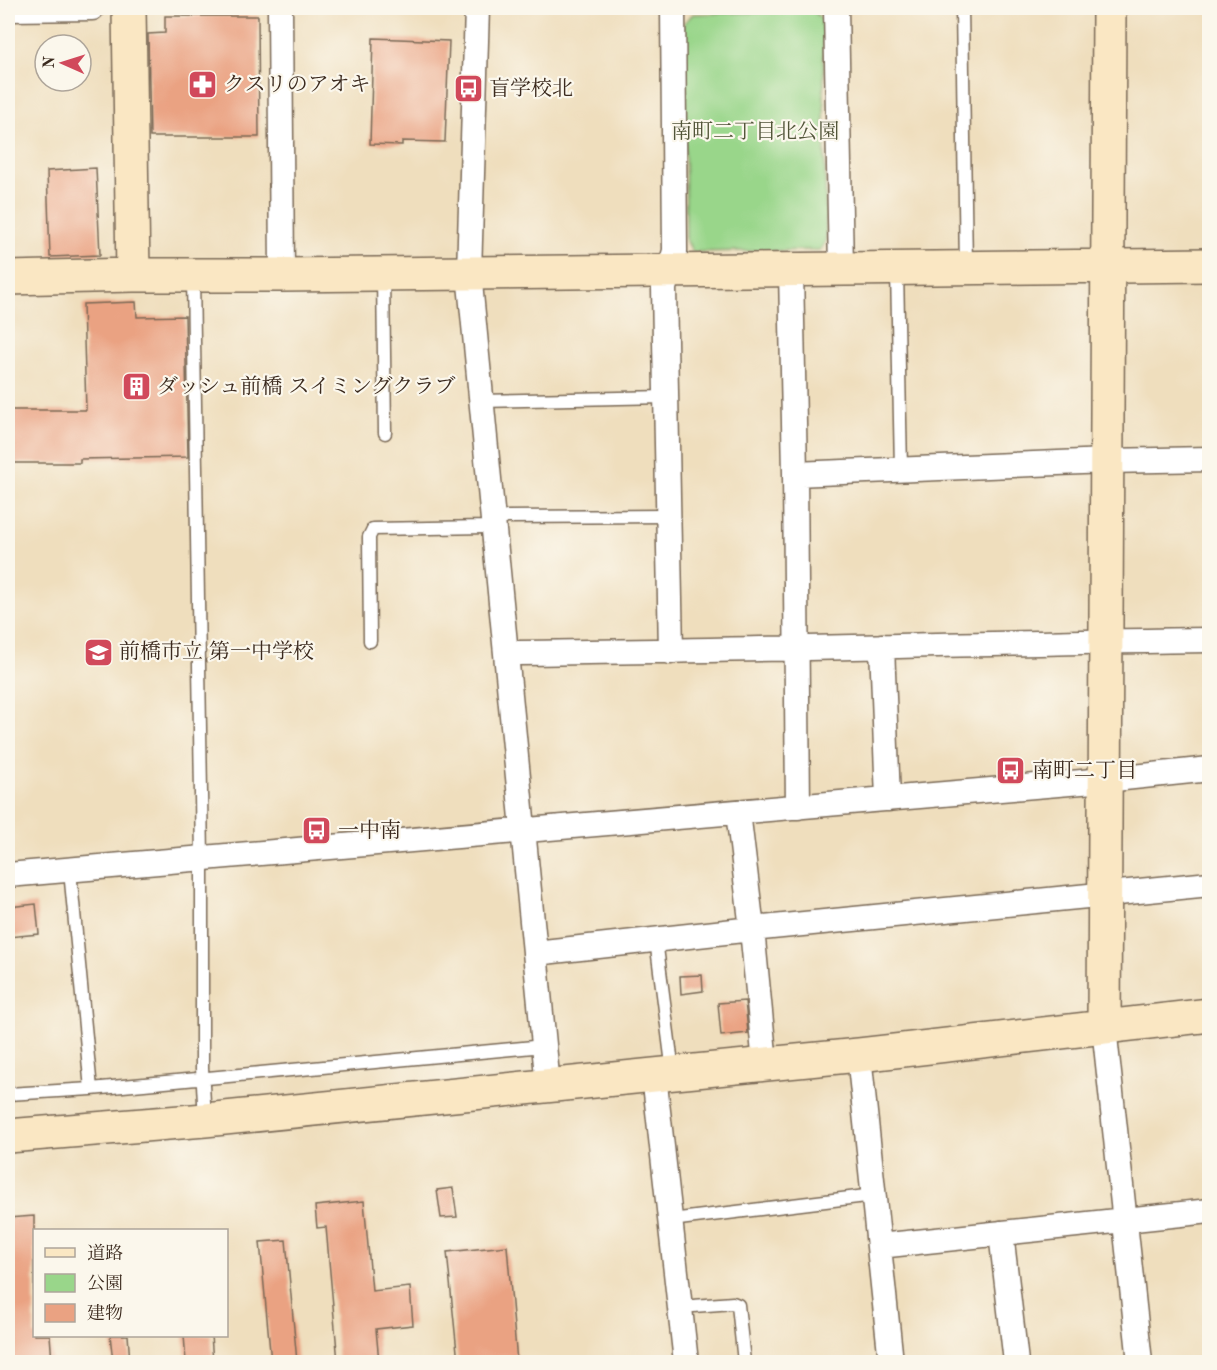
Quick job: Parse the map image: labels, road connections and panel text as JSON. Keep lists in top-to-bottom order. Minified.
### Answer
{"parks":["南町二丁目北公園"],"places":{"pharmacy":["クスリのアオキ"],"bus stop":["盲学校北","南町二丁目","一中南"],"building":["ダッシュ前橋 スイミングクラブ"],"school or university":["前橋市立 第一中学校"]},"legend":["道路","公園","建物"],"north":"left"}
